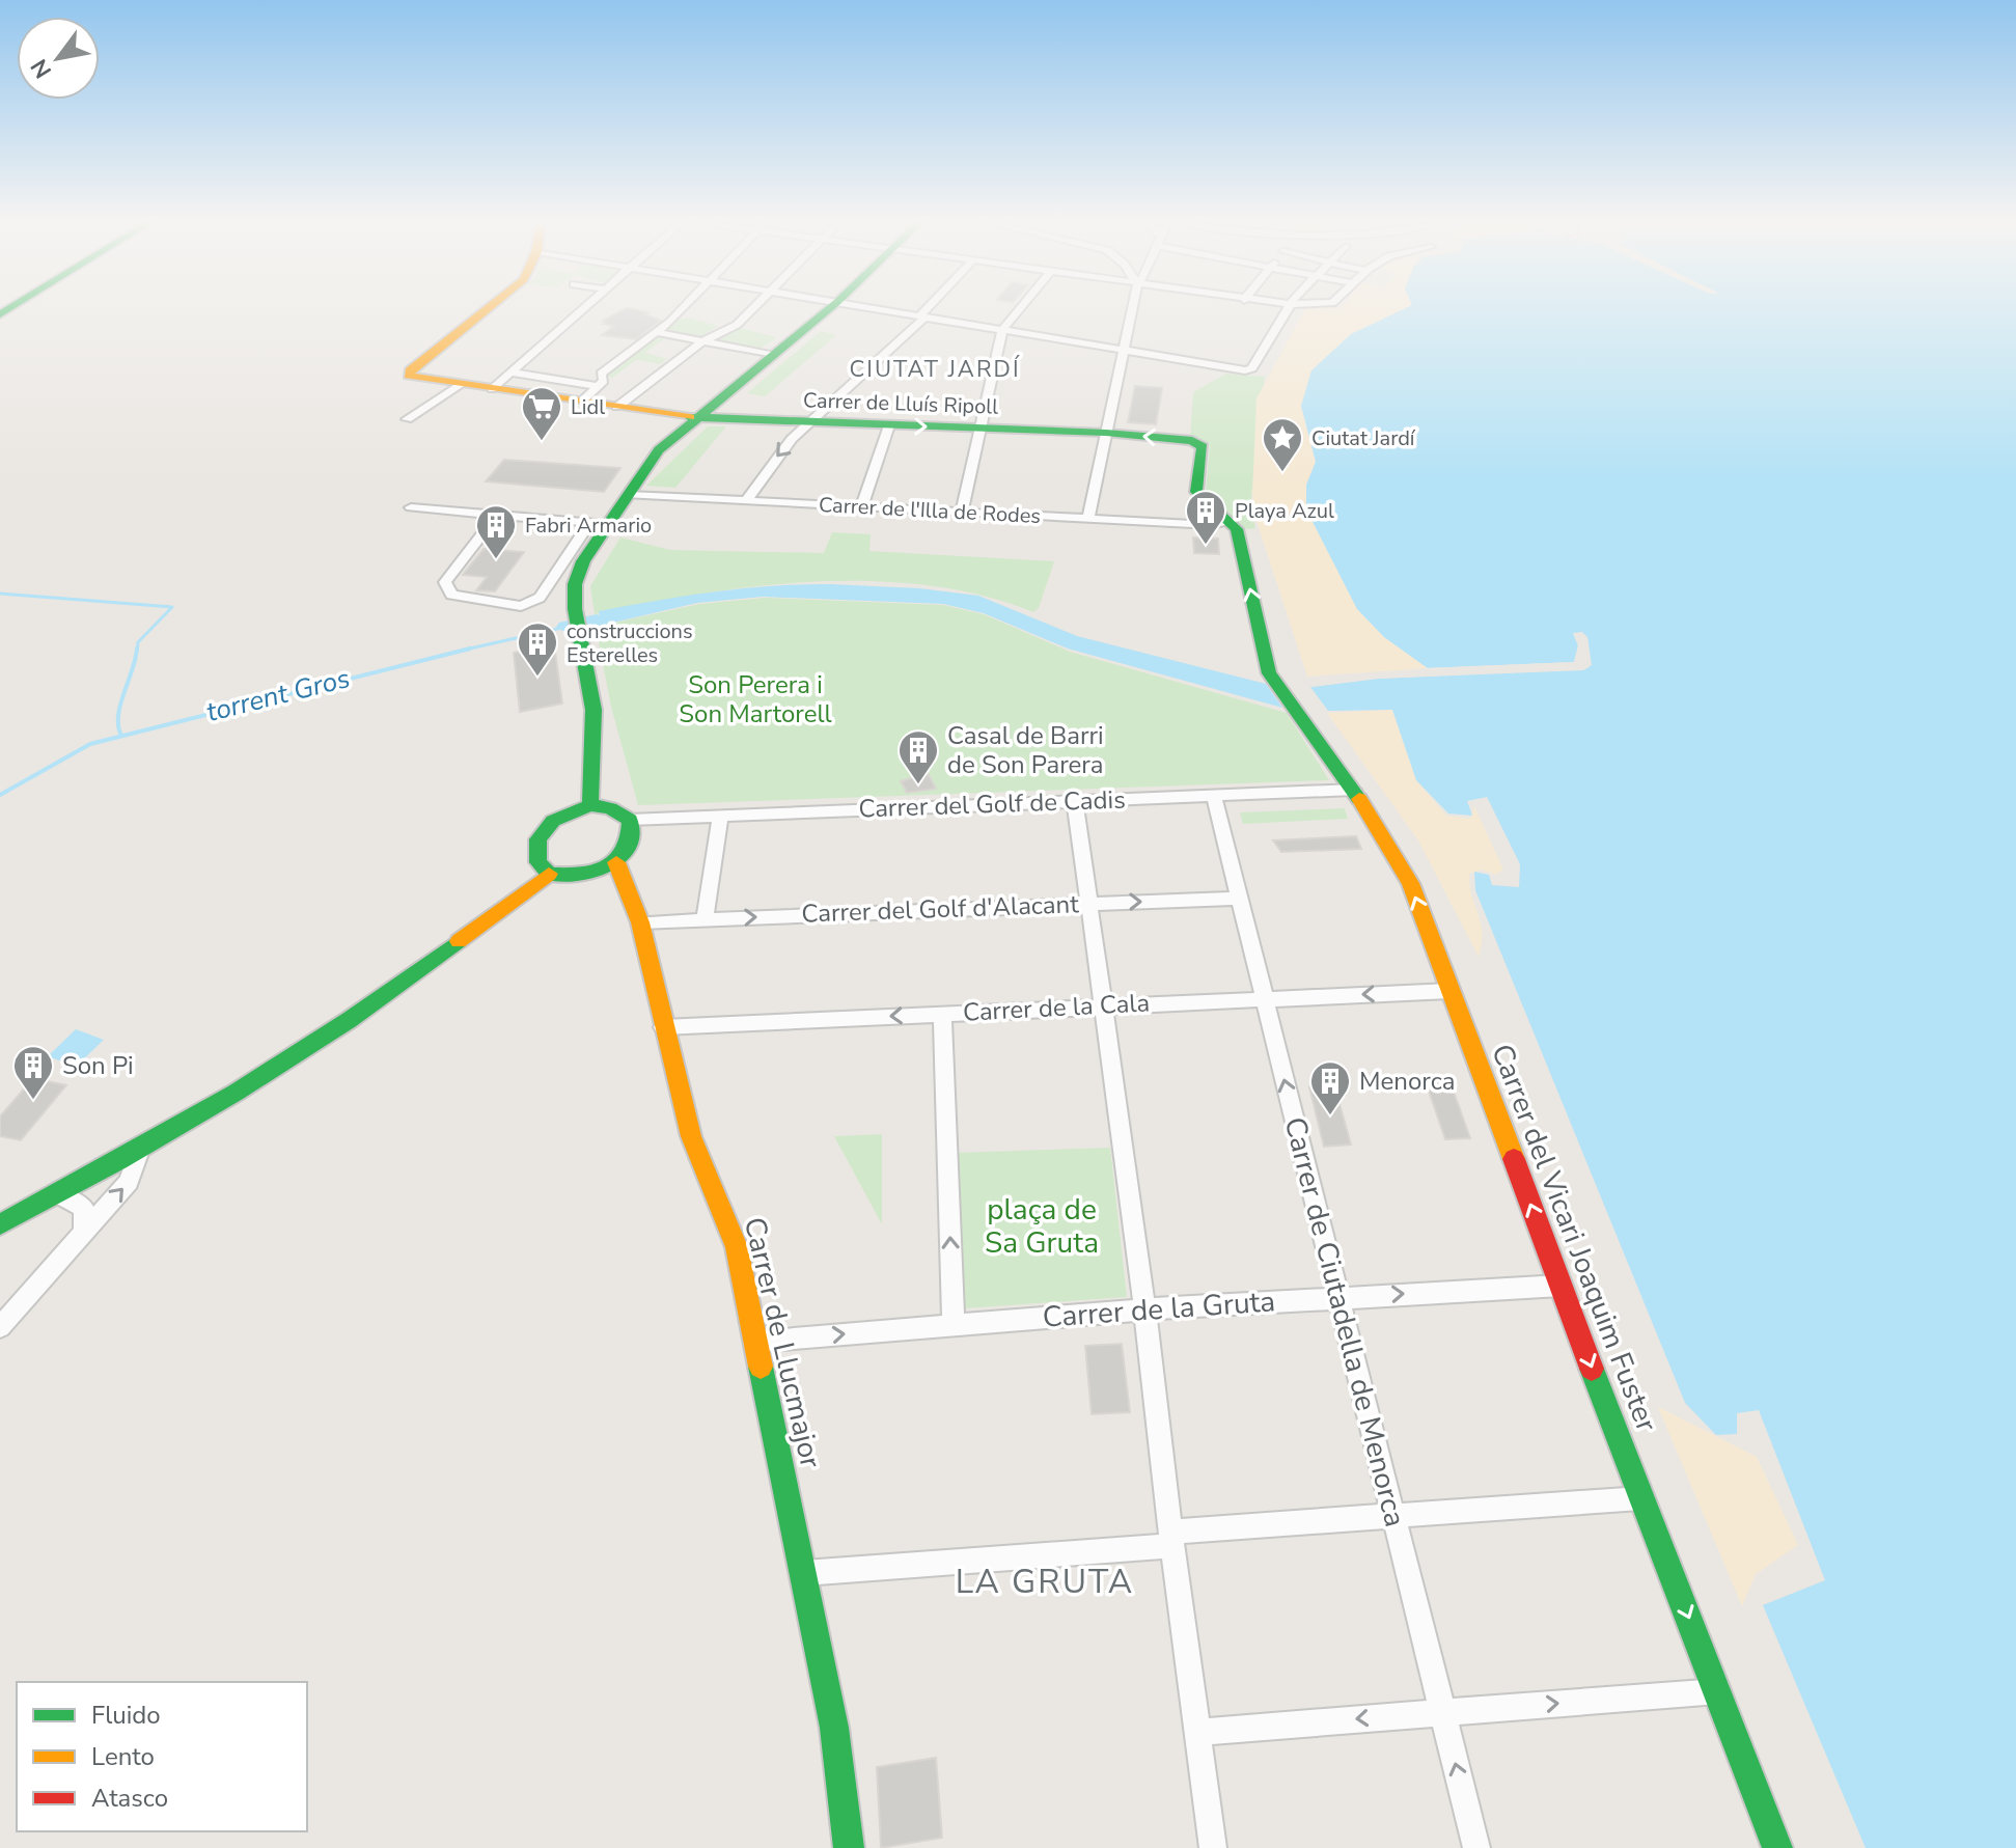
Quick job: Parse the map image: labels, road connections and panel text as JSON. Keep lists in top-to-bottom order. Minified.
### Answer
{"streets":{"main road":["Carrer de Lluís Ripoll","Carrer del Vicari Joaquim Fuster","Carrer de Llucmajor"],"street":["Carrer de l'Illa de Rodes","Carrer del Golf de Cadis","Carrer del Golf d'Alacant","Carrer de la Cala","Carrer de la Gruta","Carrer de Ciutadella de Menorca"]},"crossings":[["Carrer de Lluís Ripoll","Carrer de l'Illa de Rodes"],["Carrer de Lluís Ripoll","Carrer del Vicari Joaquim Fuster"],["Carrer de l'Illa de Rodes","Carrer del Vicari Joaquim Fuster"],["Carrer del Golf de Cadis","Carrer del Vicari Joaquim Fuster"],["Carrer del Golf de Cadis","Carrer de Ciutadella de Menorca"],["Carrer del Golf de Cadis","Carrer de Llucmajor"],["Carrer del Golf d'Alacant","Carrer de Ciutadella de Menorca"],["Carrer del Golf d'Alacant","Carrer de Llucmajor"],["Carrer de la Cala","Carrer del Vicari Joaquim Fuster"],["Carrer de la Cala","Carrer de Ciutadella de Menorca"],["Carrer de la Cala","Carrer de Llucmajor"],["Carrer del Vicari Joaquim Fuster","Carrer de la Gruta"],["Carrer de la Gruta","Carrer de Ciutadella de Menorca"],["Carrer de la Gruta","Carrer de Llucmajor"]],"one_way":["Carrer del Golf d'Alacant","Carrer de la Cala","Carrer de la Gruta","Carrer de Ciutadella de Menorca"],"districts":["CIUTAT JARDÍ","LA GRUTA"],"water":["torrent Gros"],"parks":["Son Perera i Son Martorell","plaça de Sa Gruta"],"places":{"supermarket":["Lidl"],"place":["Ciutat Jardí"],"building":["Playa Azul","Fabri Armario","construccions Esterelles","Casal de Barri de Son Parera","Son Pi","Menorca"]},"legend":["Fluido","Lento","Atasco"],"north":"bottom left"}
